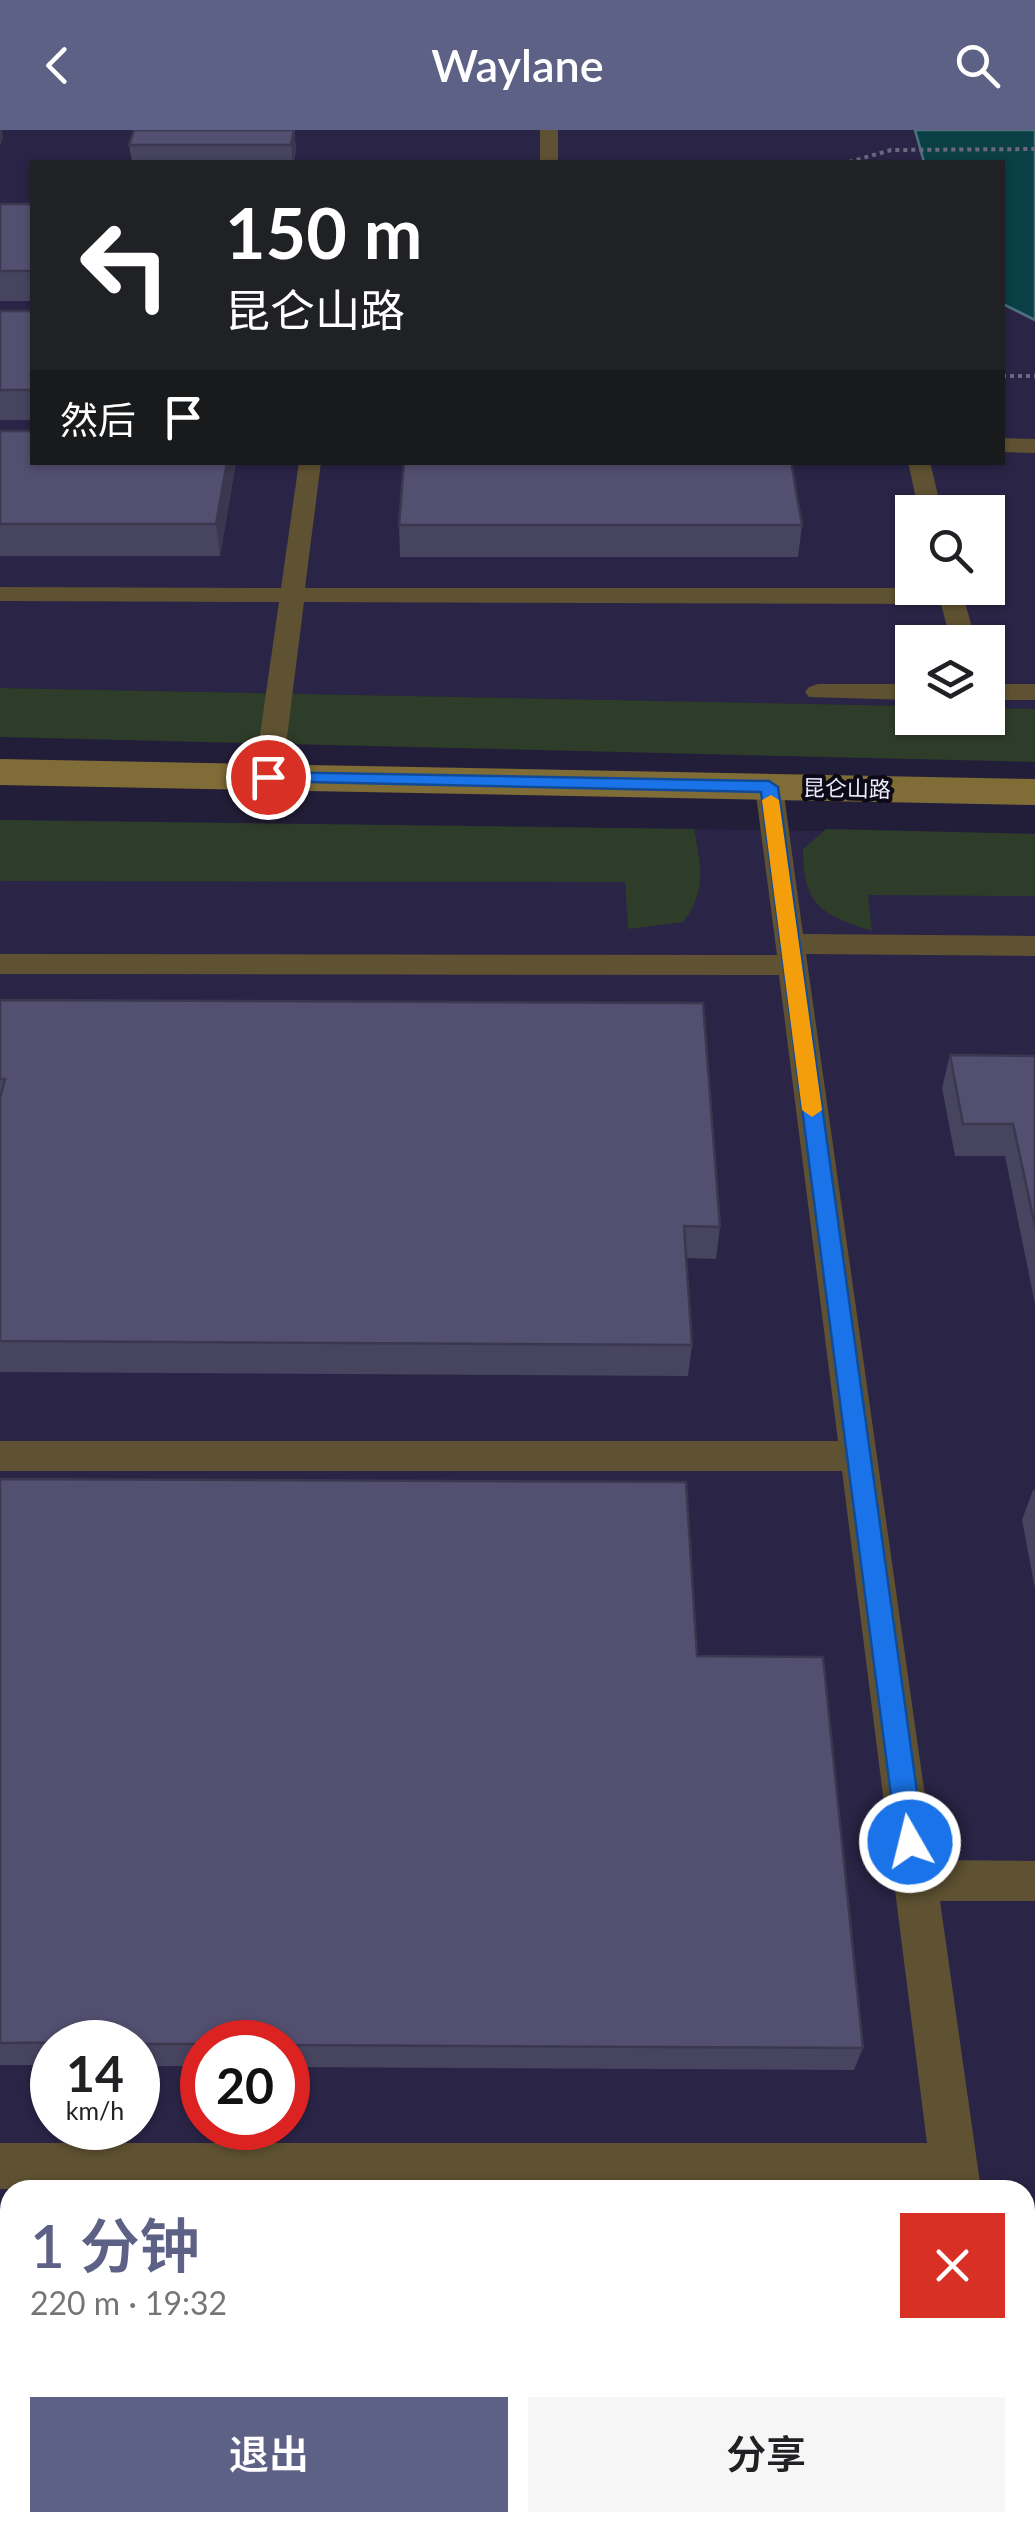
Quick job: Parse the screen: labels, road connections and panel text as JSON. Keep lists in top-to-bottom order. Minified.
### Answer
{"streets":{"street":["昆仑山路"]},"page":{"header":"Waylane","turn":["150 m","昆仑山路"],"then":"然后","speed":"14 km/h","limit":"20","heading":["1 分钟","220 m · 19:32"],"buttons":["退出","分享"]}}
